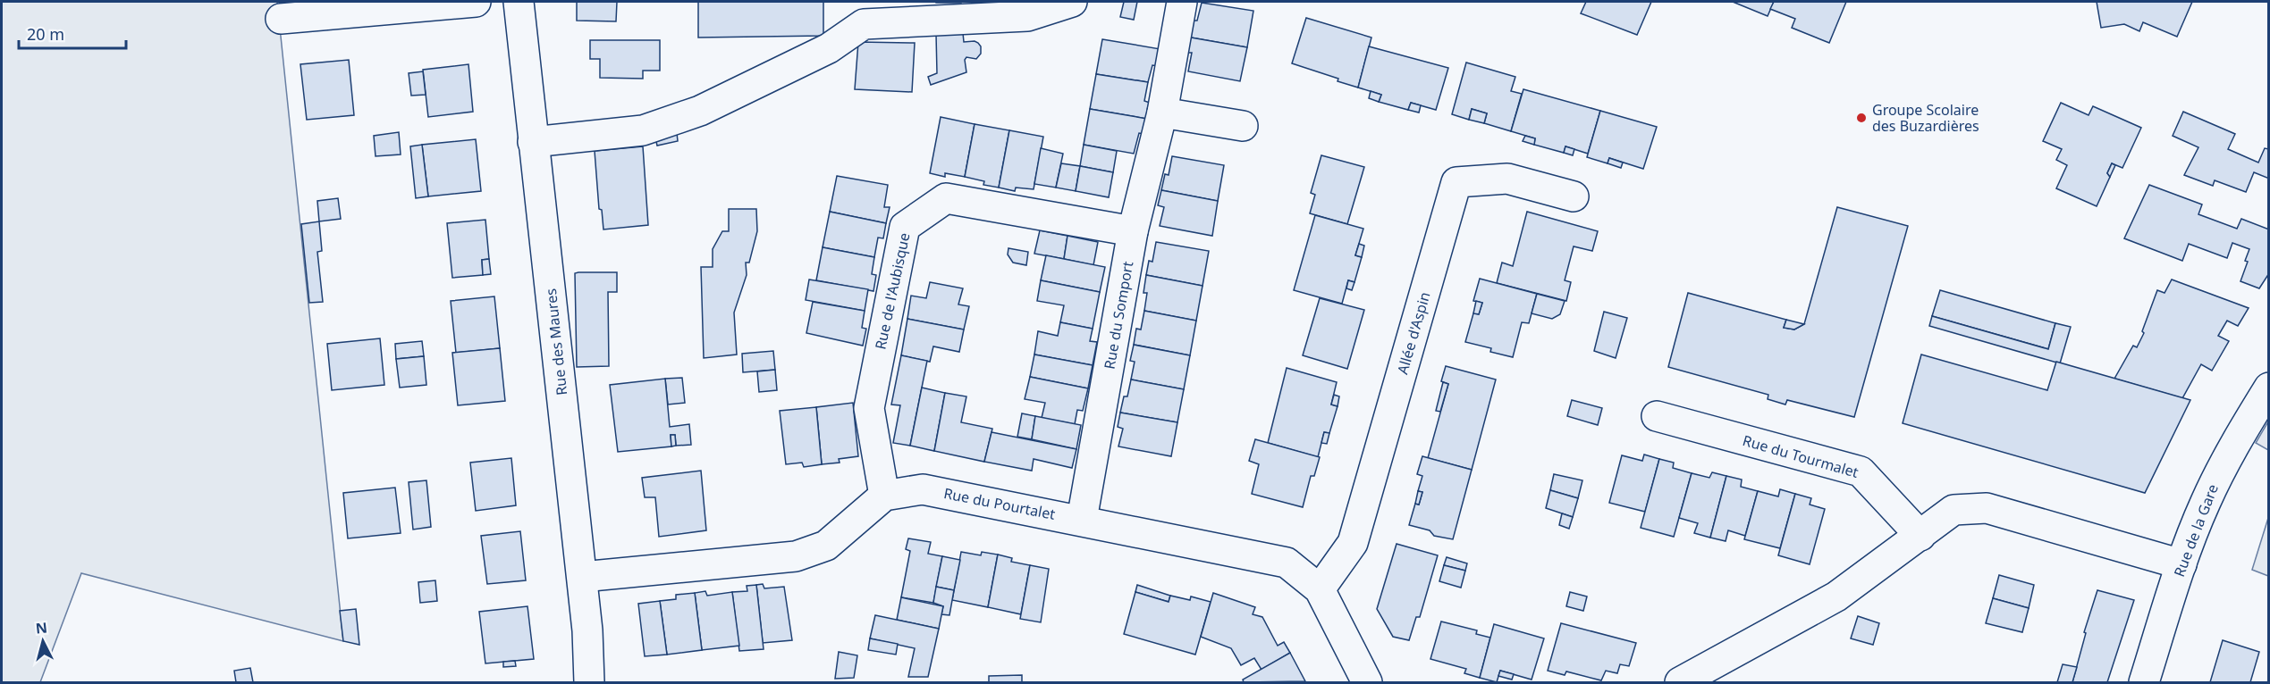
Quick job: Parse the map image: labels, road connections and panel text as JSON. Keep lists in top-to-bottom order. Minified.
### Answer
{"streets":{"street":["Rue de l'Aubisque","Rue du Somport","Allée d'Aspin","Rue des Maures","Rue du Tourmalet","Rue du Pourtalet","Rue de la Gare"]},"crossings":[["Rue de l'Aubisque","Rue du Somport"],["Rue de l'Aubisque","Rue du Pourtalet"],["Rue du Somport","Rue du Pourtalet"],["Allée d'Aspin","Rue du Pourtalet"]],"places":["Groupe Scolaire des Buzardières"],"scale_bar":"20 m","north":"top"}
